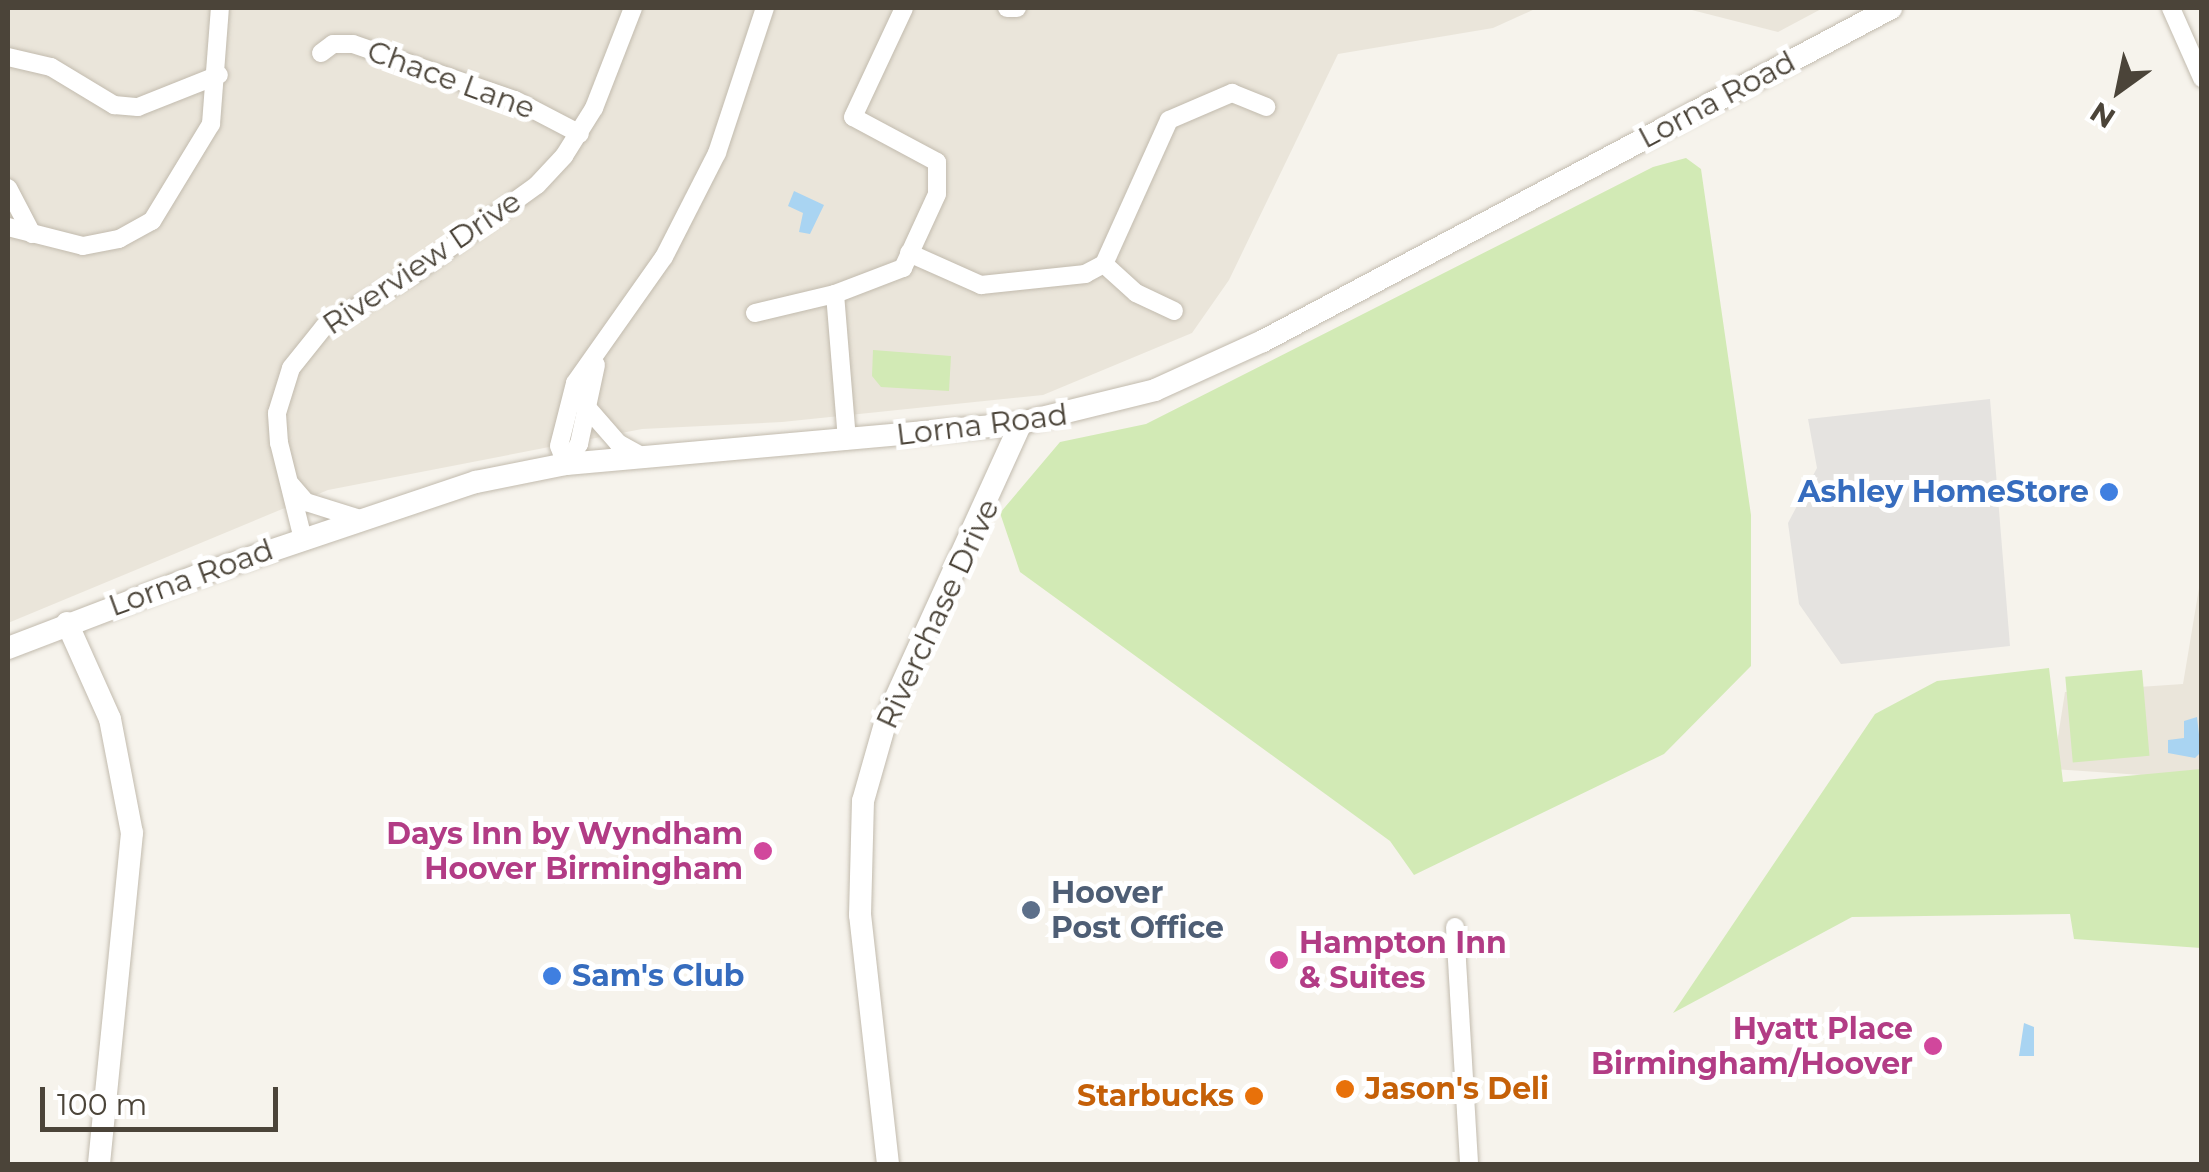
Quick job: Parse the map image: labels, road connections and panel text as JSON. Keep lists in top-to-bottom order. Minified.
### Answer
{"streets":{"street":["Chace Lane","Lorna Road","Riverview Drive","Riverchase Drive"]},"crossings":[["Chace Lane","Riverview Drive"],["Lorna Road","Riverview Drive"],["Lorna Road","Riverchase Drive"]],"places":["Ashley HomeStore","Days Inn by Wyndham Hoover Birmingham","Hoover Post Office","Hampton Inn & Suites","Sam's Club","Hyatt Place Birmingham/Hoover","Jason's Deli","Starbucks"],"scale_bar":"100 m","north":"bottom left"}
